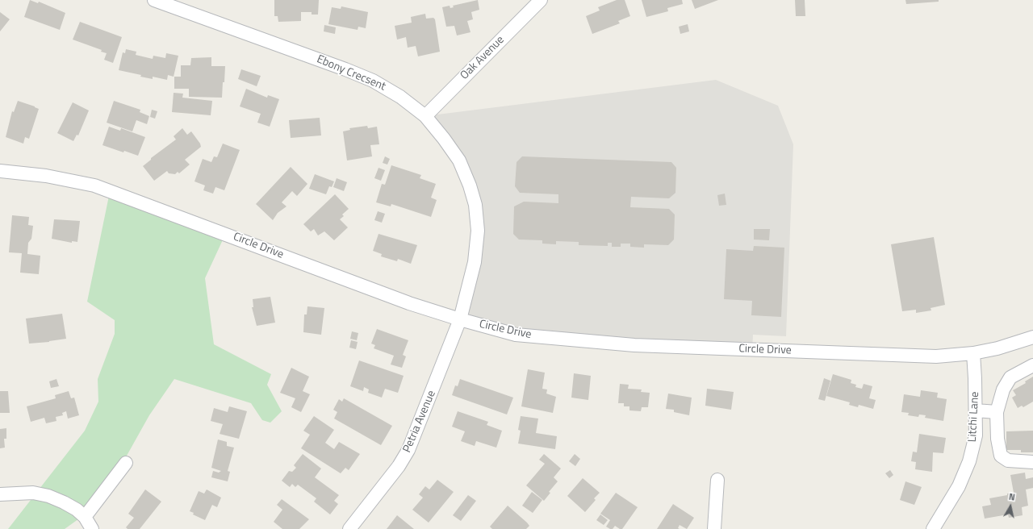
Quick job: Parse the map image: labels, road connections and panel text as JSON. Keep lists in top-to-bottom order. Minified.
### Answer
{"streets":{"street":["Oak Avenue","Ebony Crecsent","Circle Drive","Litchi Lane","Petria Avenue"]},"crossings":[["Oak Avenue","Ebony Crecsent"],["Ebony Crecsent","Circle Drive"],["Ebony Crecsent","Petria Avenue"],["Circle Drive","Litchi Lane"],["Circle Drive","Petria Avenue"]],"north":"top"}
